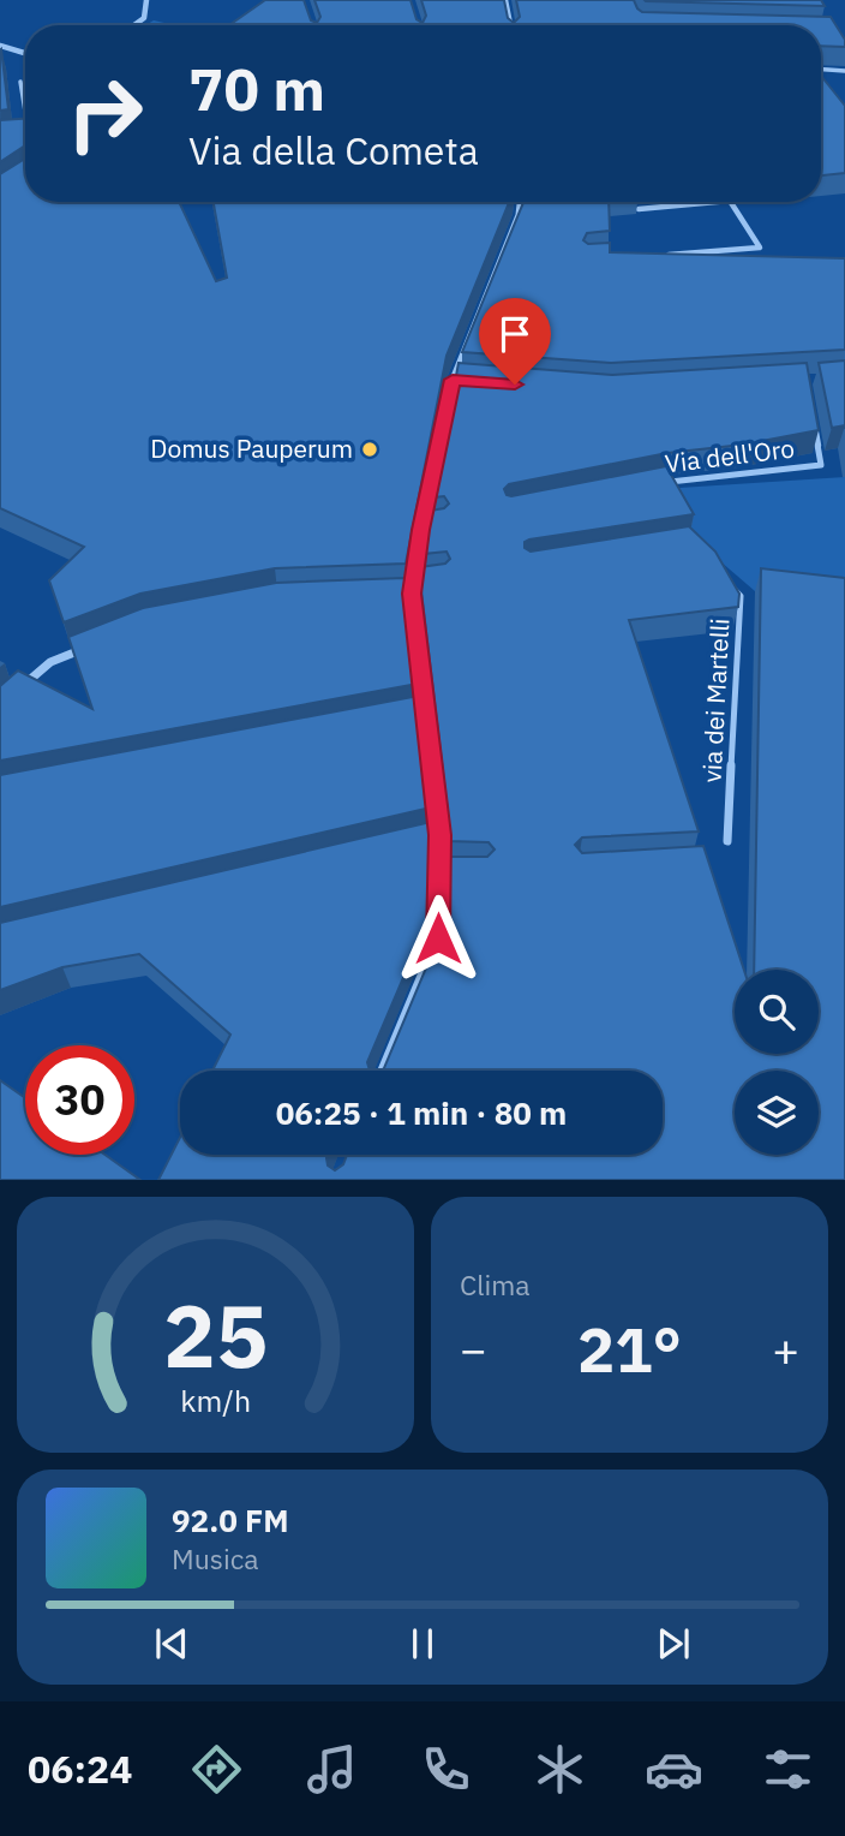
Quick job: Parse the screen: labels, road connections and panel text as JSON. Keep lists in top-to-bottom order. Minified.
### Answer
{"streets":{"lane":["Via dell'Oro","via dei Martelli"]},"places":["Domus Pauperum"],"page":{"turn":["70 m","Via della Cometa"],"limit":"30","trip":"06:25 · 1 min · 80 m","tile":"Clima","heat":["−","21°","+"],"song":["92.0 FM","Musica"],"tabs":"06:24","gauge":["25","km/h"]}}
